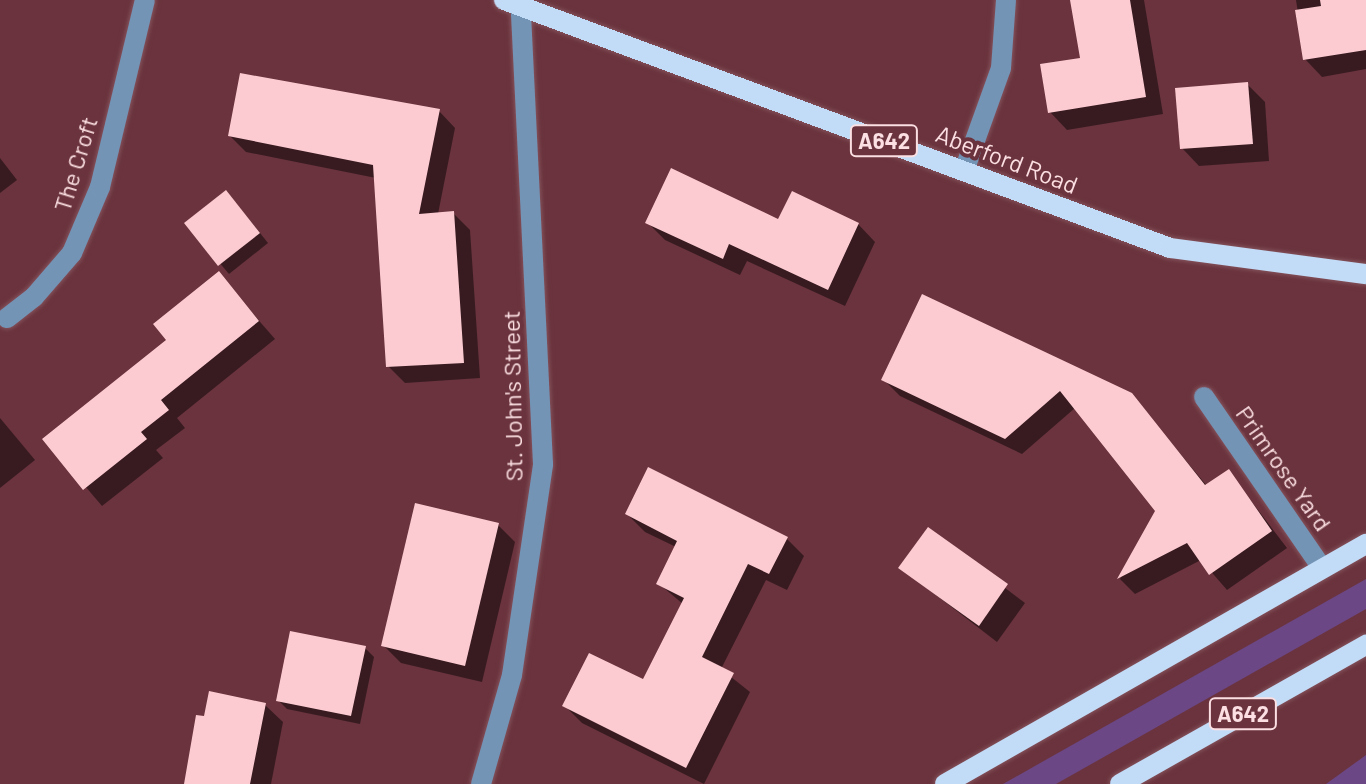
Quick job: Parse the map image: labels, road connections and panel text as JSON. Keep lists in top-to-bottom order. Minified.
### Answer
{"streets":{"main road":["A642","Aberford Road"],"street":["The Croft","St. John's Street","Primrose Yard"]},"crossings":[["Aberford Road","St. John's Street"]]}
